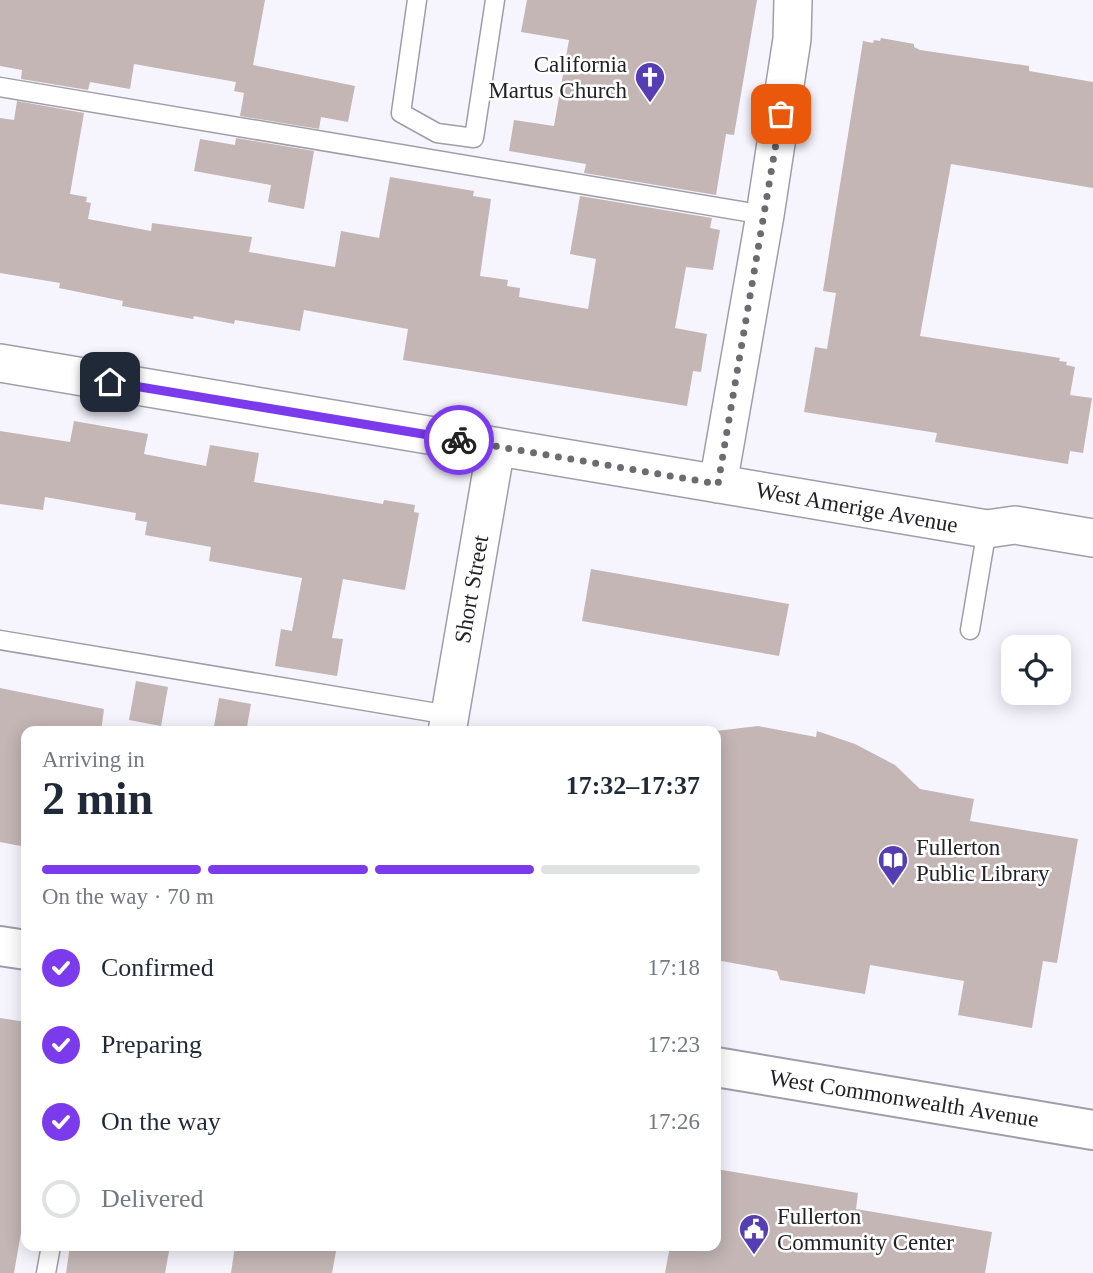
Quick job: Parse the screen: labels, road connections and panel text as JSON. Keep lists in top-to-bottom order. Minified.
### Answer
{"streets":{"main road":["West Commonwealth Avenue"],"street":["West Amerige Avenue","Short Street"]},"crossings":[["West Amerige Avenue","Short Street"]],"places":{"church":["California Martus Church"],"library":["Fullerton Public Library"],"public building":["Fullerton Community Center"]},"page":{"heading":["2 min","Arriving in","17:32–17:37"],"bar":"On the way · 70 m","list":[["Confirmed","17:18"],["Preparing","17:23"],["On the way","17:26"],"Delivered"]}}
